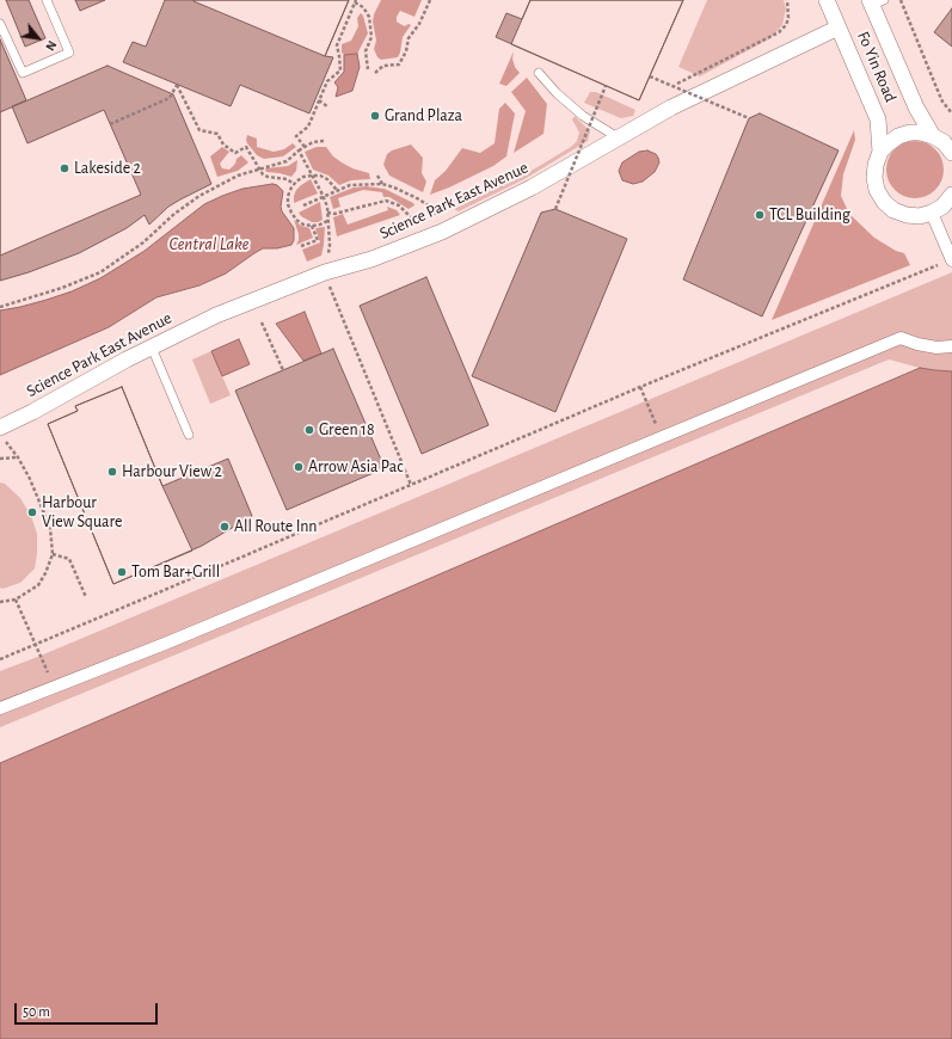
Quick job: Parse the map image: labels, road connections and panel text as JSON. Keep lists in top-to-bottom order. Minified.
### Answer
{"streets":{"street":["Fo Yin Road","Science Park East Avenue"]},"crossings":[["Fo Yin Road","Science Park East Avenue"]],"water":["Central Lake"],"places":["Grand Plaza","Lakeside 2","TCL Building","Green 18","Arrow Asia Pac","Harbour View 2","Harbour View Square","All Route Inn","Tom Bar+Grill"],"scale_bar":"50 m","north":"bottom right"}
